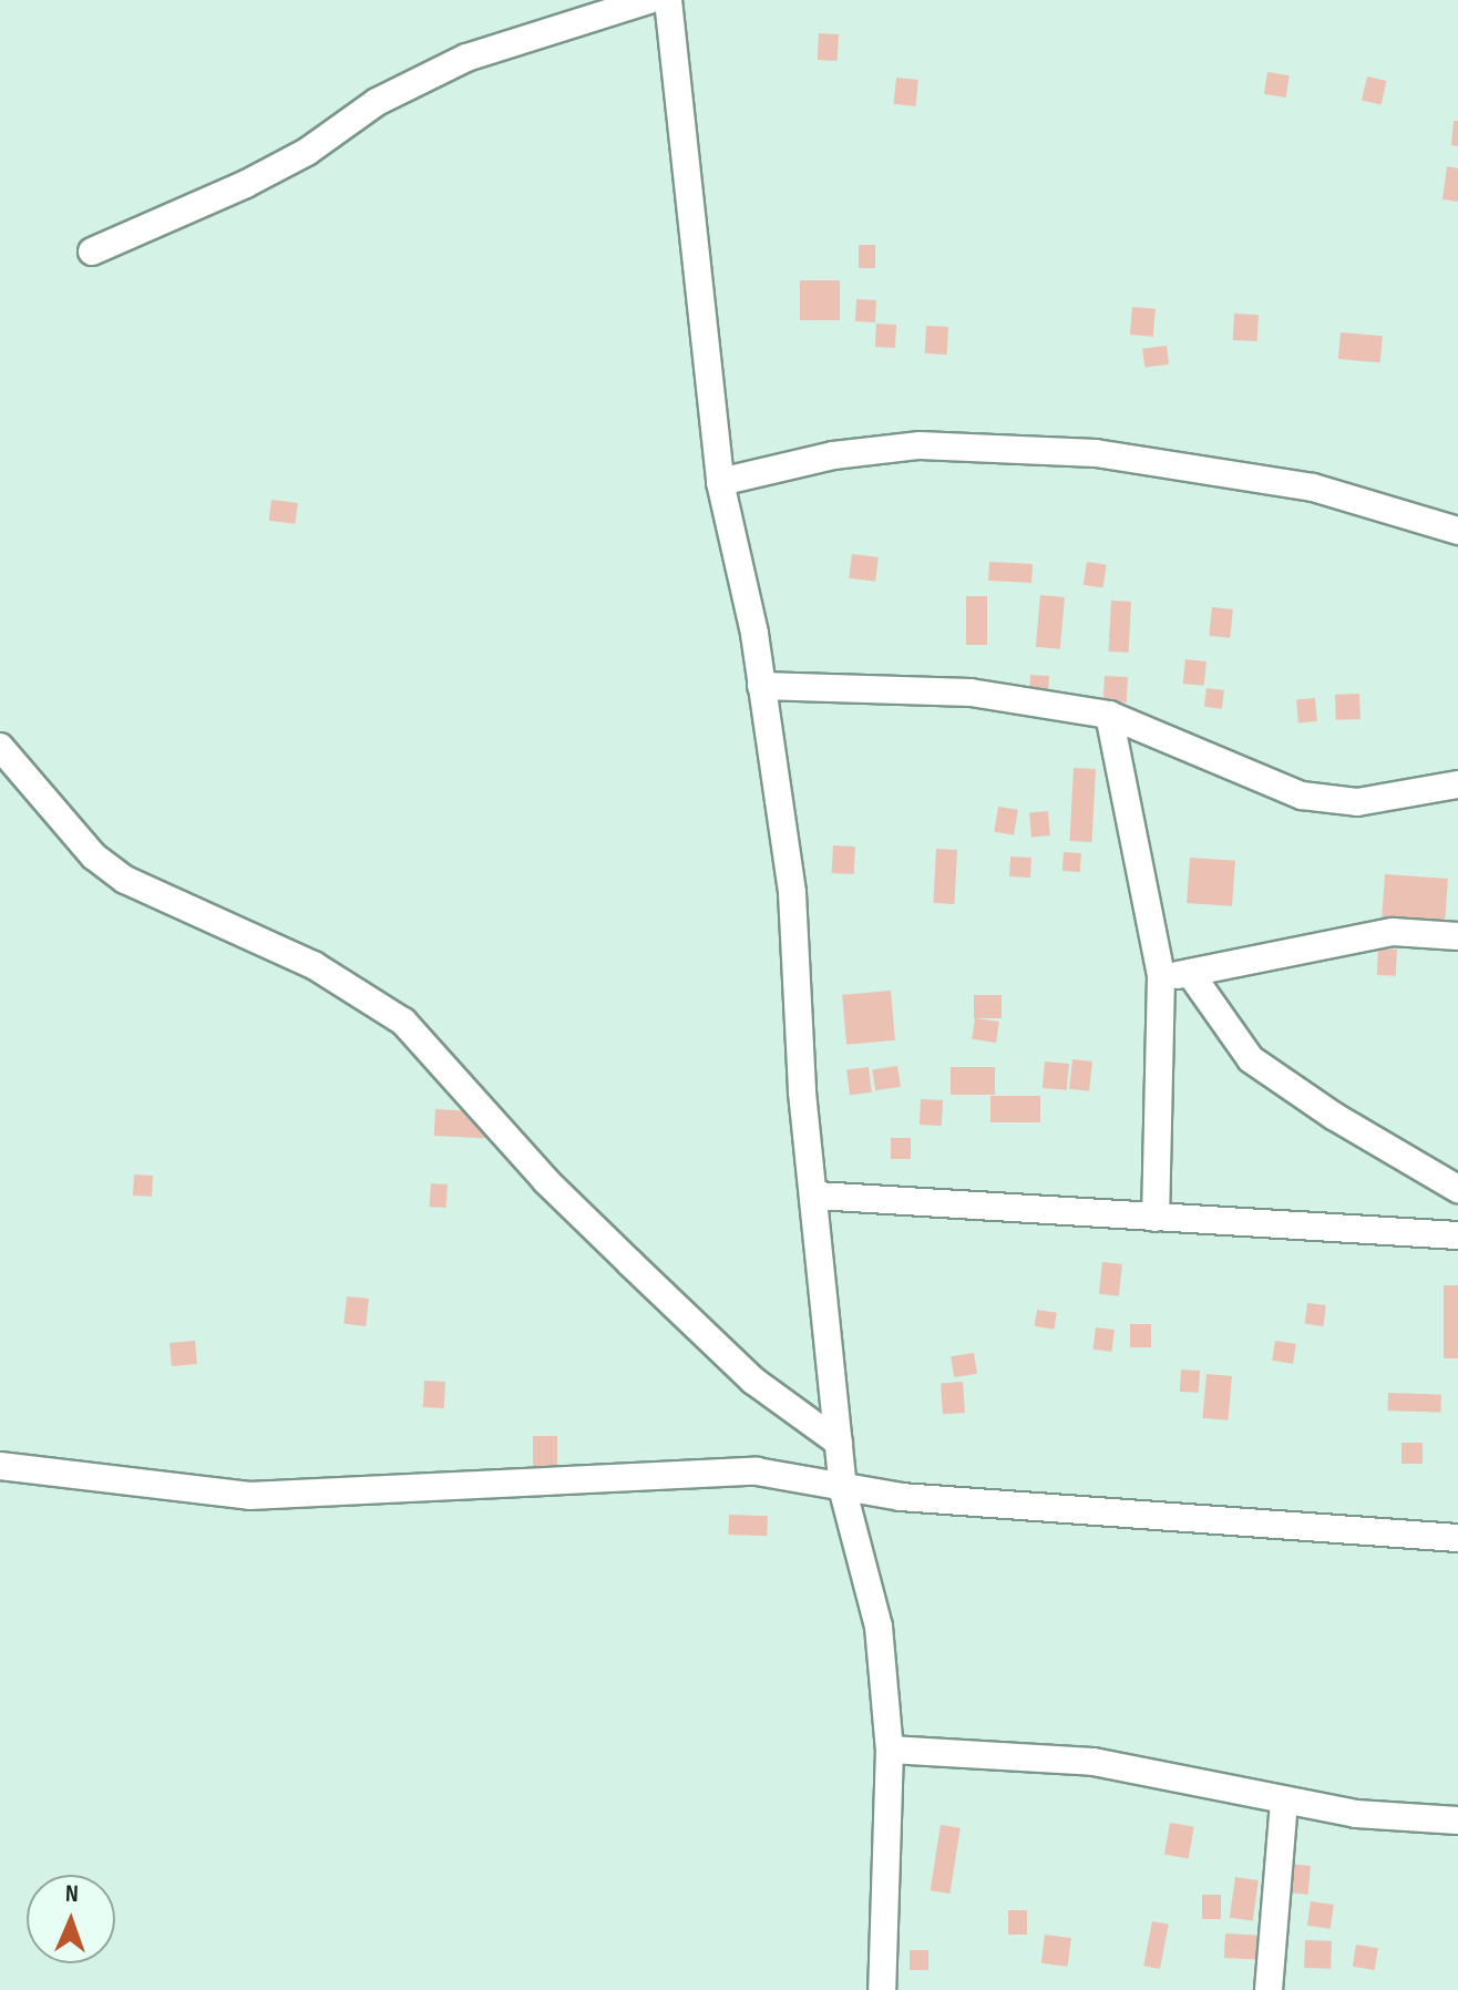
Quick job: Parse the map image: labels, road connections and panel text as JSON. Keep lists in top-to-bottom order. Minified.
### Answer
{"north":"top"}
